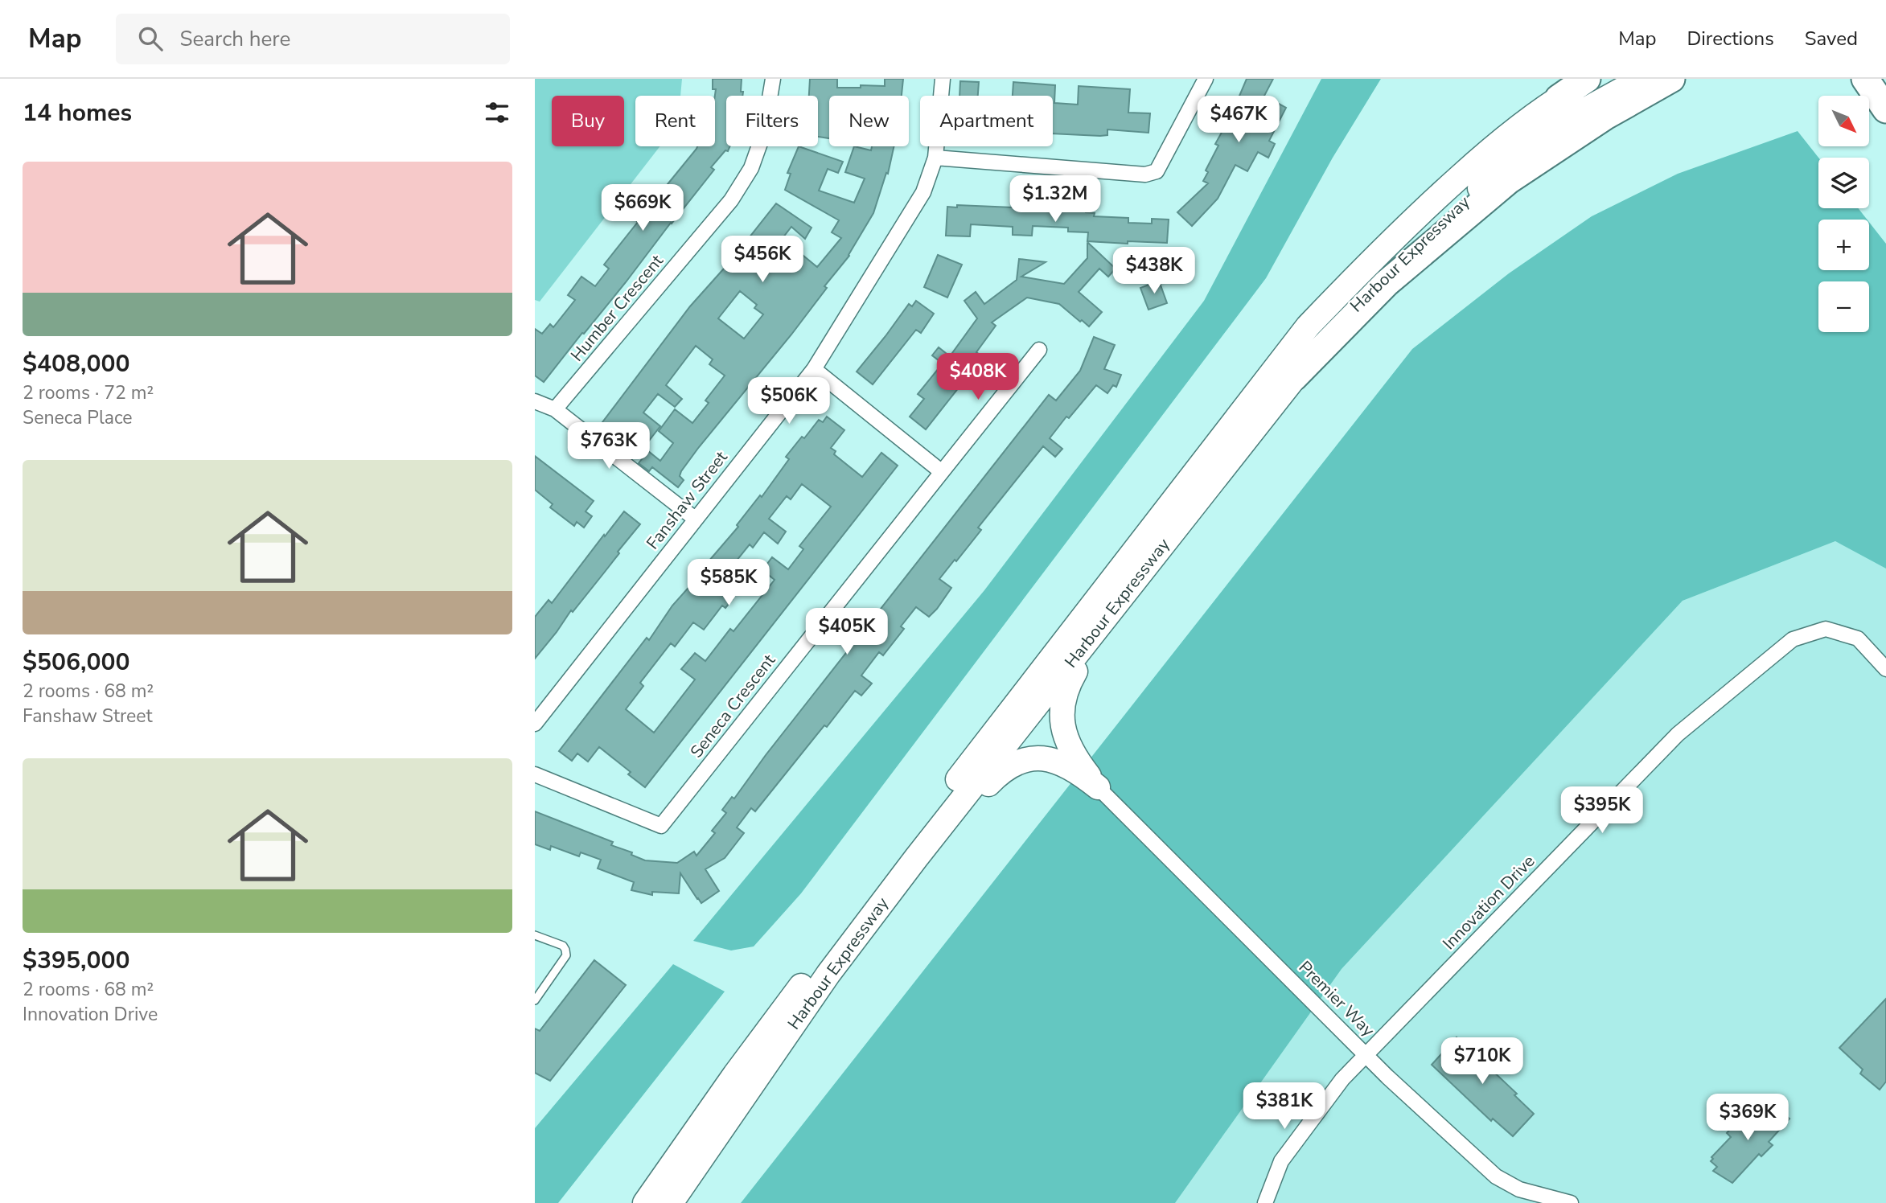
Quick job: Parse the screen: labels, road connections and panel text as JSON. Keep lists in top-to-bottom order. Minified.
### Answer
{"streets":{"main road":["Harbour Expressway"],"street":["Humber Crescent","Fanshaw Street","Seneca Crescent","Innovation Drive","Premier Way"]},"crossings":[["Innovation Drive","Premier Way"]],"north":"bottom right","page":{"header":"Map","search":"Search here","nav":["Map","Directions","Saved"],"heading":"14 homes","map_buttons":["+","−"],"price":["$467K","$1.32M","$669K","$456K","$438K","$408K","$506K","$763K","$585K","$405K","$395K","$710K","$381K","$369K"],"chip":["Buy","Rent","Filters","New","Apartment"],"list":[{"name":"$408,000","note":"2 rooms · 72 m² · Seneca Place"},{"name":"$506,000","note":"2 rooms · 68 m² · Fanshaw Street"},{"name":"$395,000","note":"2 rooms · 68 m² · Innovation Drive"}]}}
